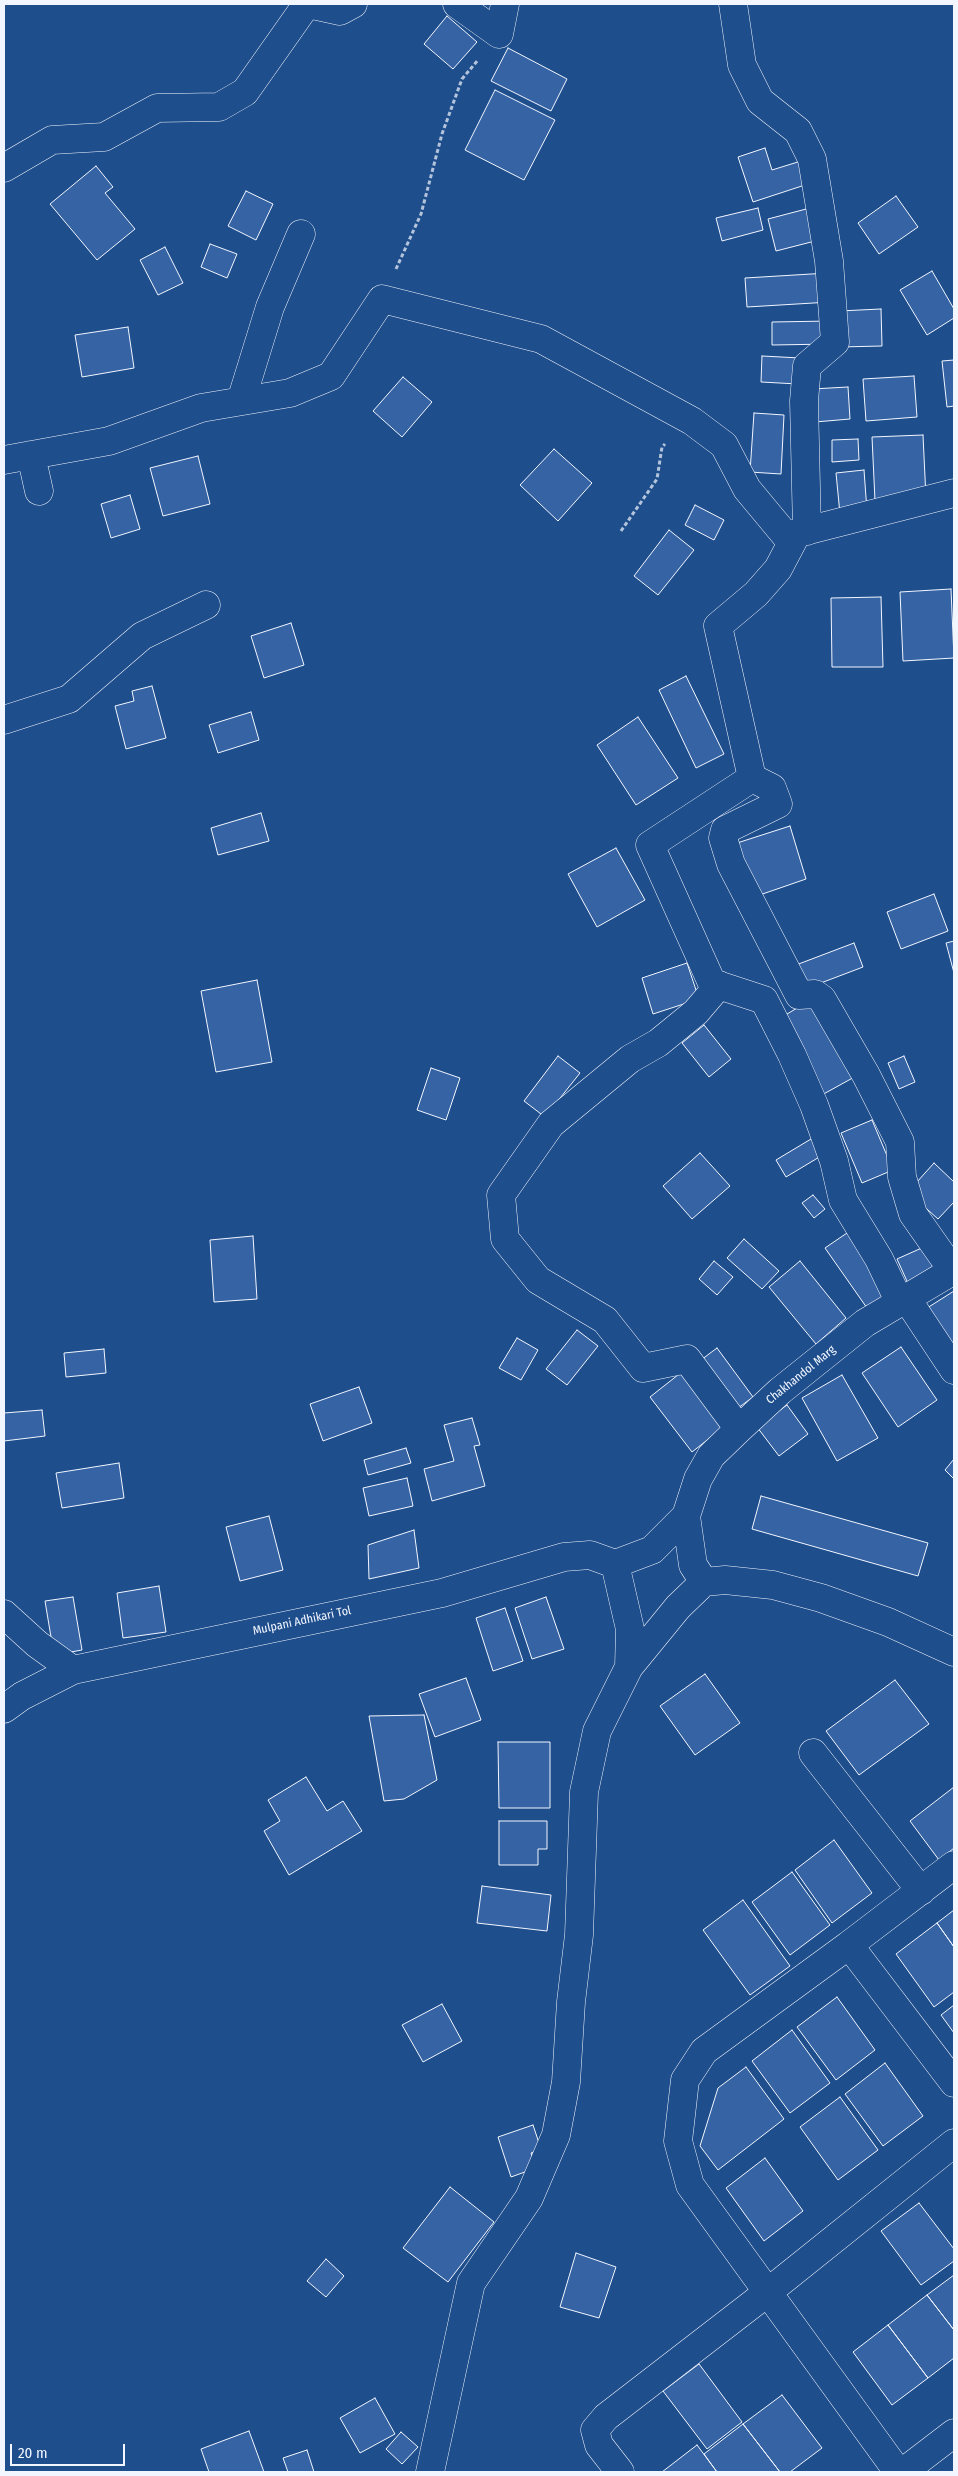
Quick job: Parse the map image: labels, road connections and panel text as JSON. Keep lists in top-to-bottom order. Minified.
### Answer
{"streets":{"street":["Chakhandol Marg","Mulpani Adhikari Tol"]},"scale_bar":"20 m"}
